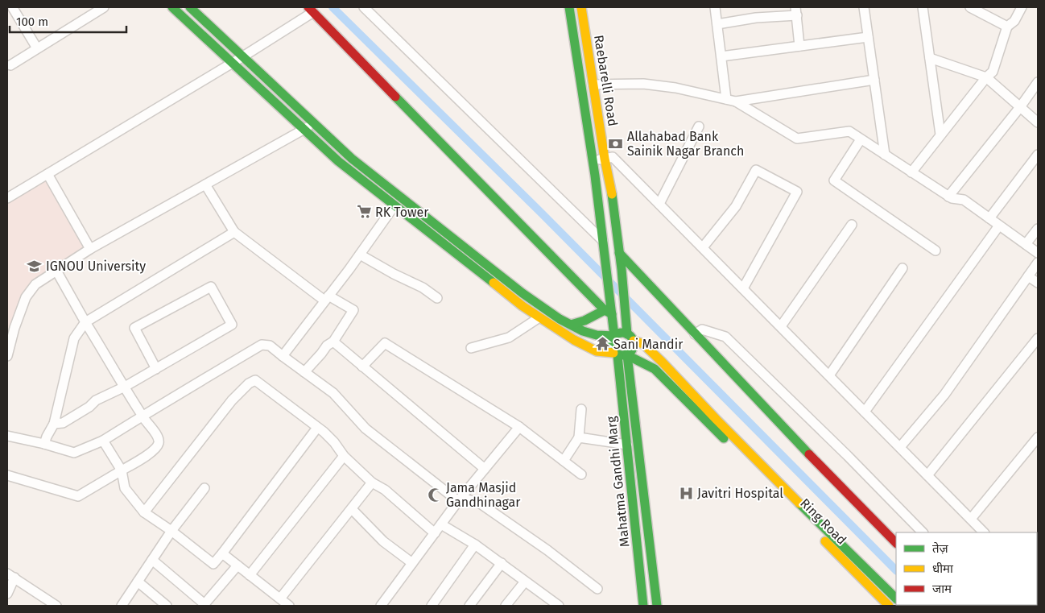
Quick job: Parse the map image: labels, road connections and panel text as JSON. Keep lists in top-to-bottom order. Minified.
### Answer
{"streets":{"main road":["Raebarelli Road","Mahatma Gandhi Marg","Ring Road"]},"crossings":[["Raebarelli Road","Mahatma Gandhi Marg"],["Raebarelli Road","Ring Road"],["Mahatma Gandhi Marg","Ring Road"]],"places":{"bank":["Allahabad Bank Sainik Nagar Branch"],"supermarket":["RK Tower"],"school or university":["IGNOU University"],"temple":["Sani Mandir"],"hospital":["Javitri Hospital"],"mosque":["Jama Masjid Gandhinagar"]},"legend":["तेज़","धीमा","जाम"],"scale_bar":"100 m"}
